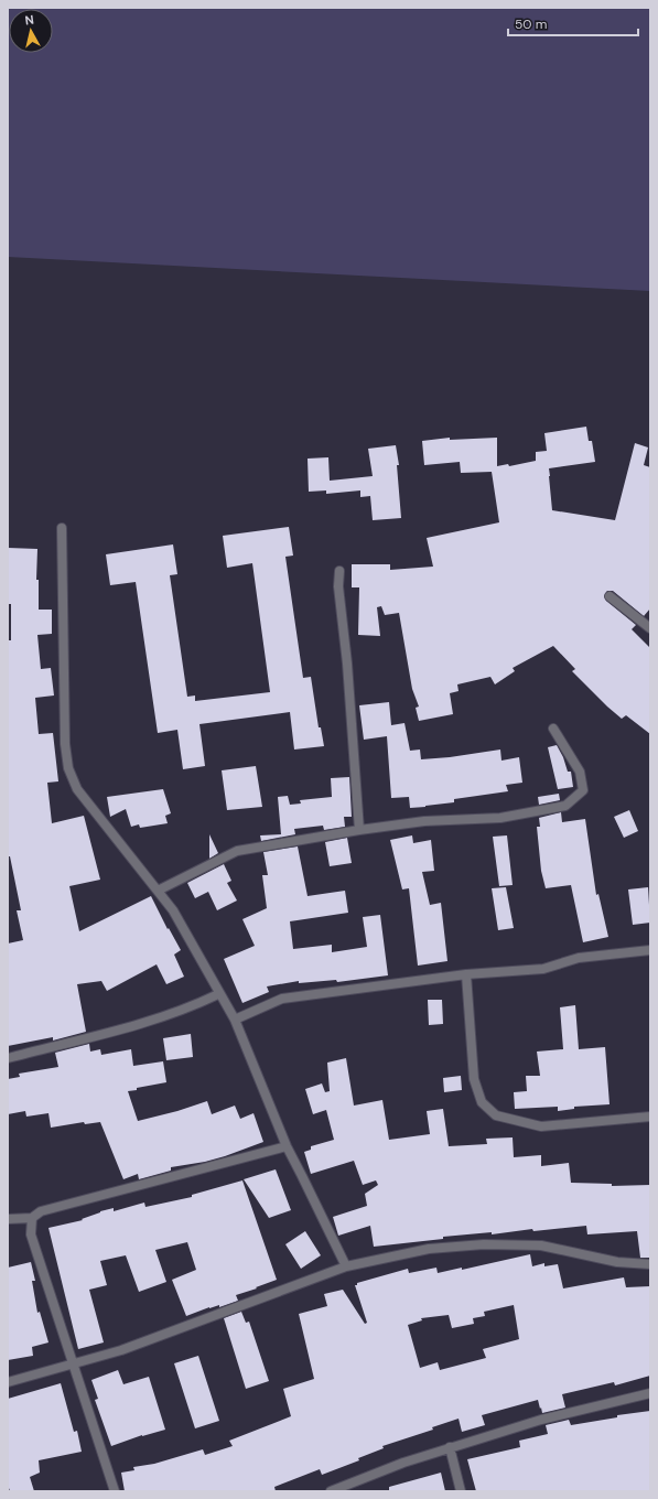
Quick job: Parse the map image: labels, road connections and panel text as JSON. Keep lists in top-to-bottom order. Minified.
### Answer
{"scale_bar":"50 m","north":"top"}
